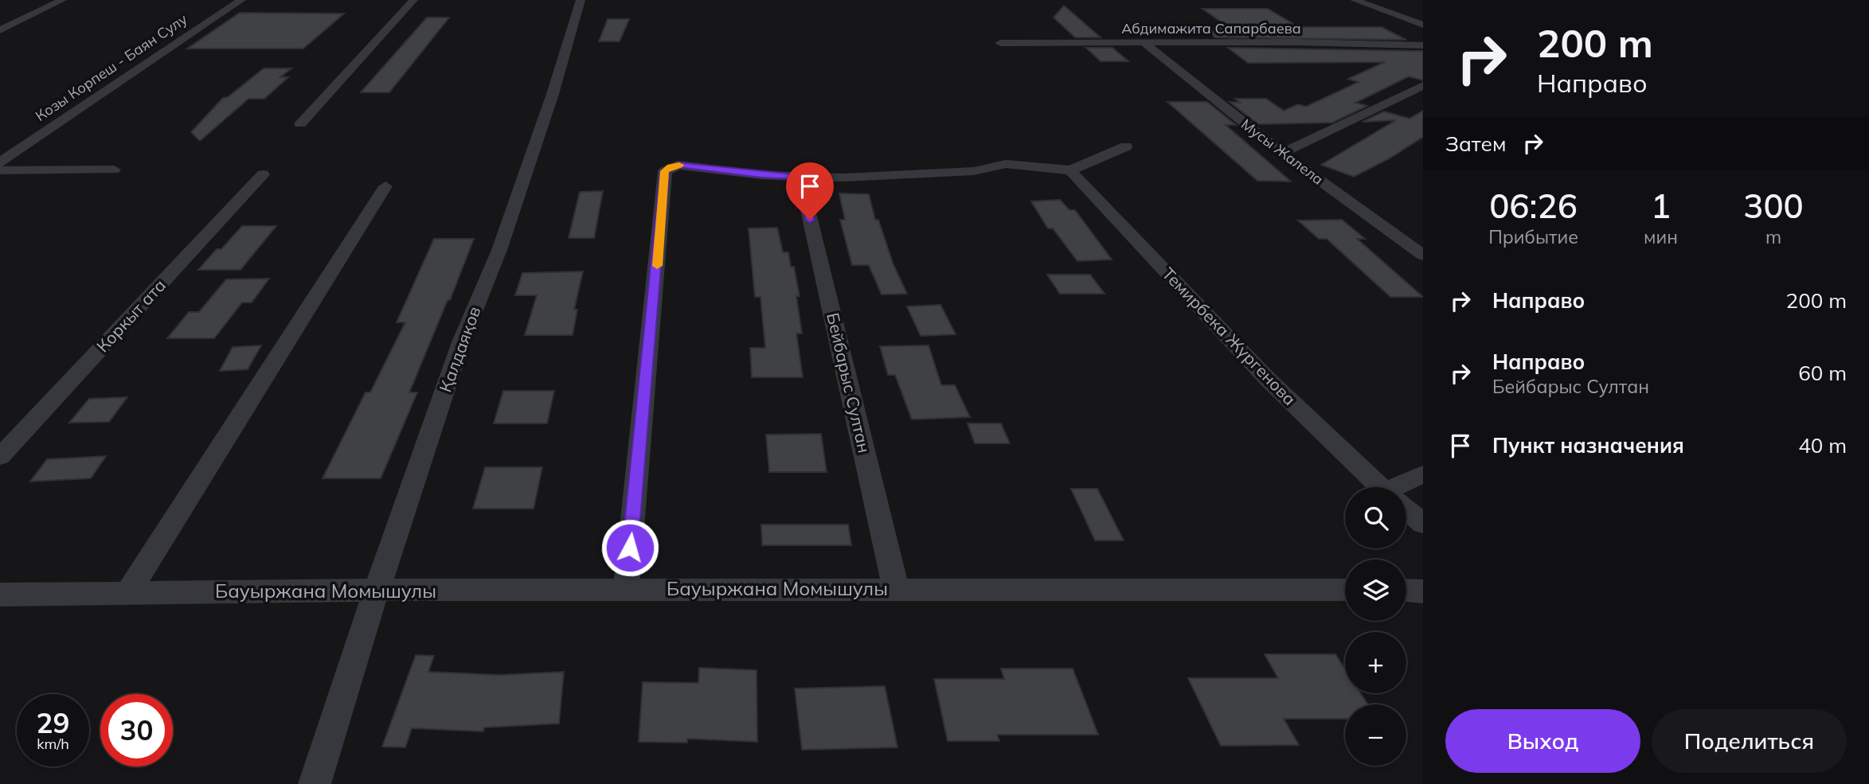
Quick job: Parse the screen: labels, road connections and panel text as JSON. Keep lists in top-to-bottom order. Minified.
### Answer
{"streets":{"street":["Абдимажита Сапарбаева","Козы Корпеш - Баян Сулу","Мусы Жалела","Коркыт ата","Темирбека Жүргенова","Қалдаяқов","Бейбарыс Султан","Бауыржана Момышулы"]},"crossings":[["Абдимажита Сапарбаева","Мусы Жалела"],["Қалдаяқов","Бауыржана Момышулы"],["Бейбарыс Султан","Бауыржана Момышулы"]],"page":{"turn":["200 m","Направо"],"then":"Затем","eta":["06:26","Прибытие","1","мин","300","m"],"list":[{"name":"Направо","value":"200 m"},{"name":"Направо","note":"Бейбарыс Султан","value":"60 m"},{"name":"Пункт назначения","value":"40 m"}],"map_buttons":["+","−"],"speed":"29 km/h","limit":"30","buttons":["Выход","Поделиться"]}}
